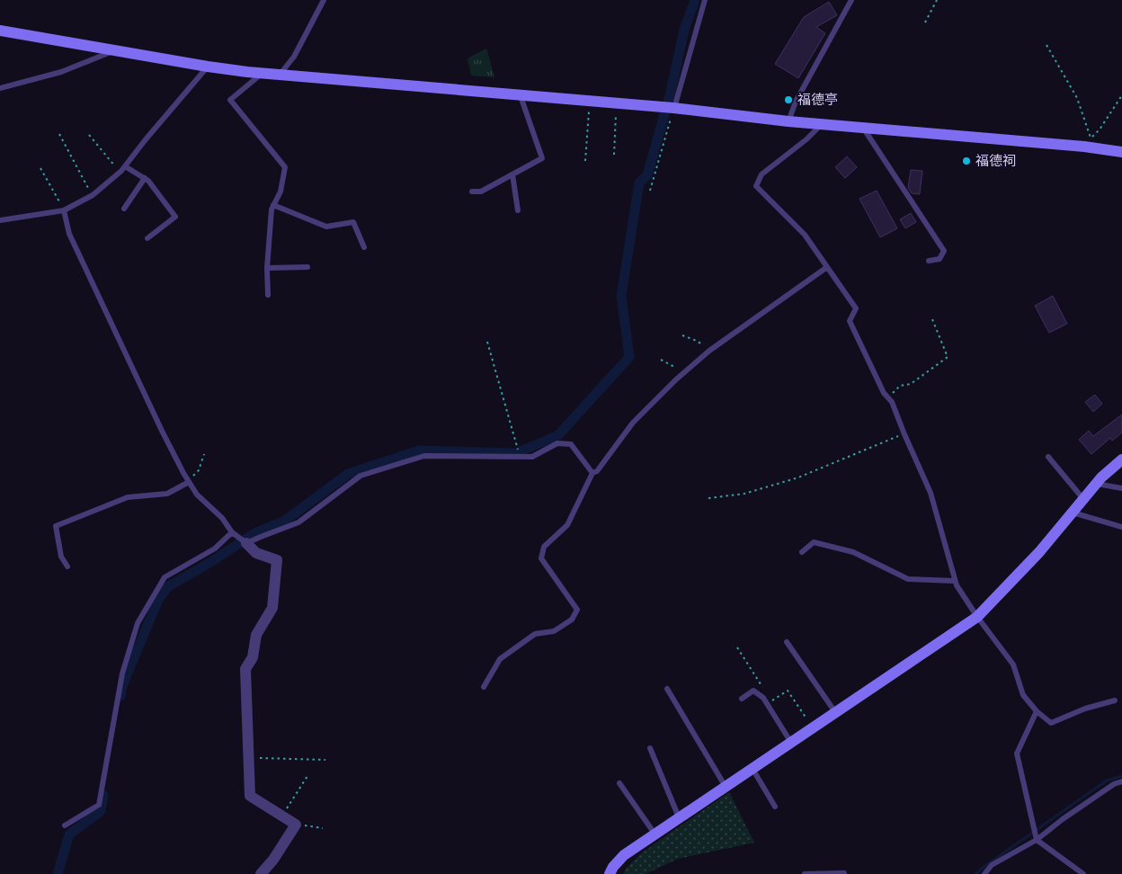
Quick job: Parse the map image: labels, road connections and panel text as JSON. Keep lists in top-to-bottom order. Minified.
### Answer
{"places":["福德亭","福德祠"]}
